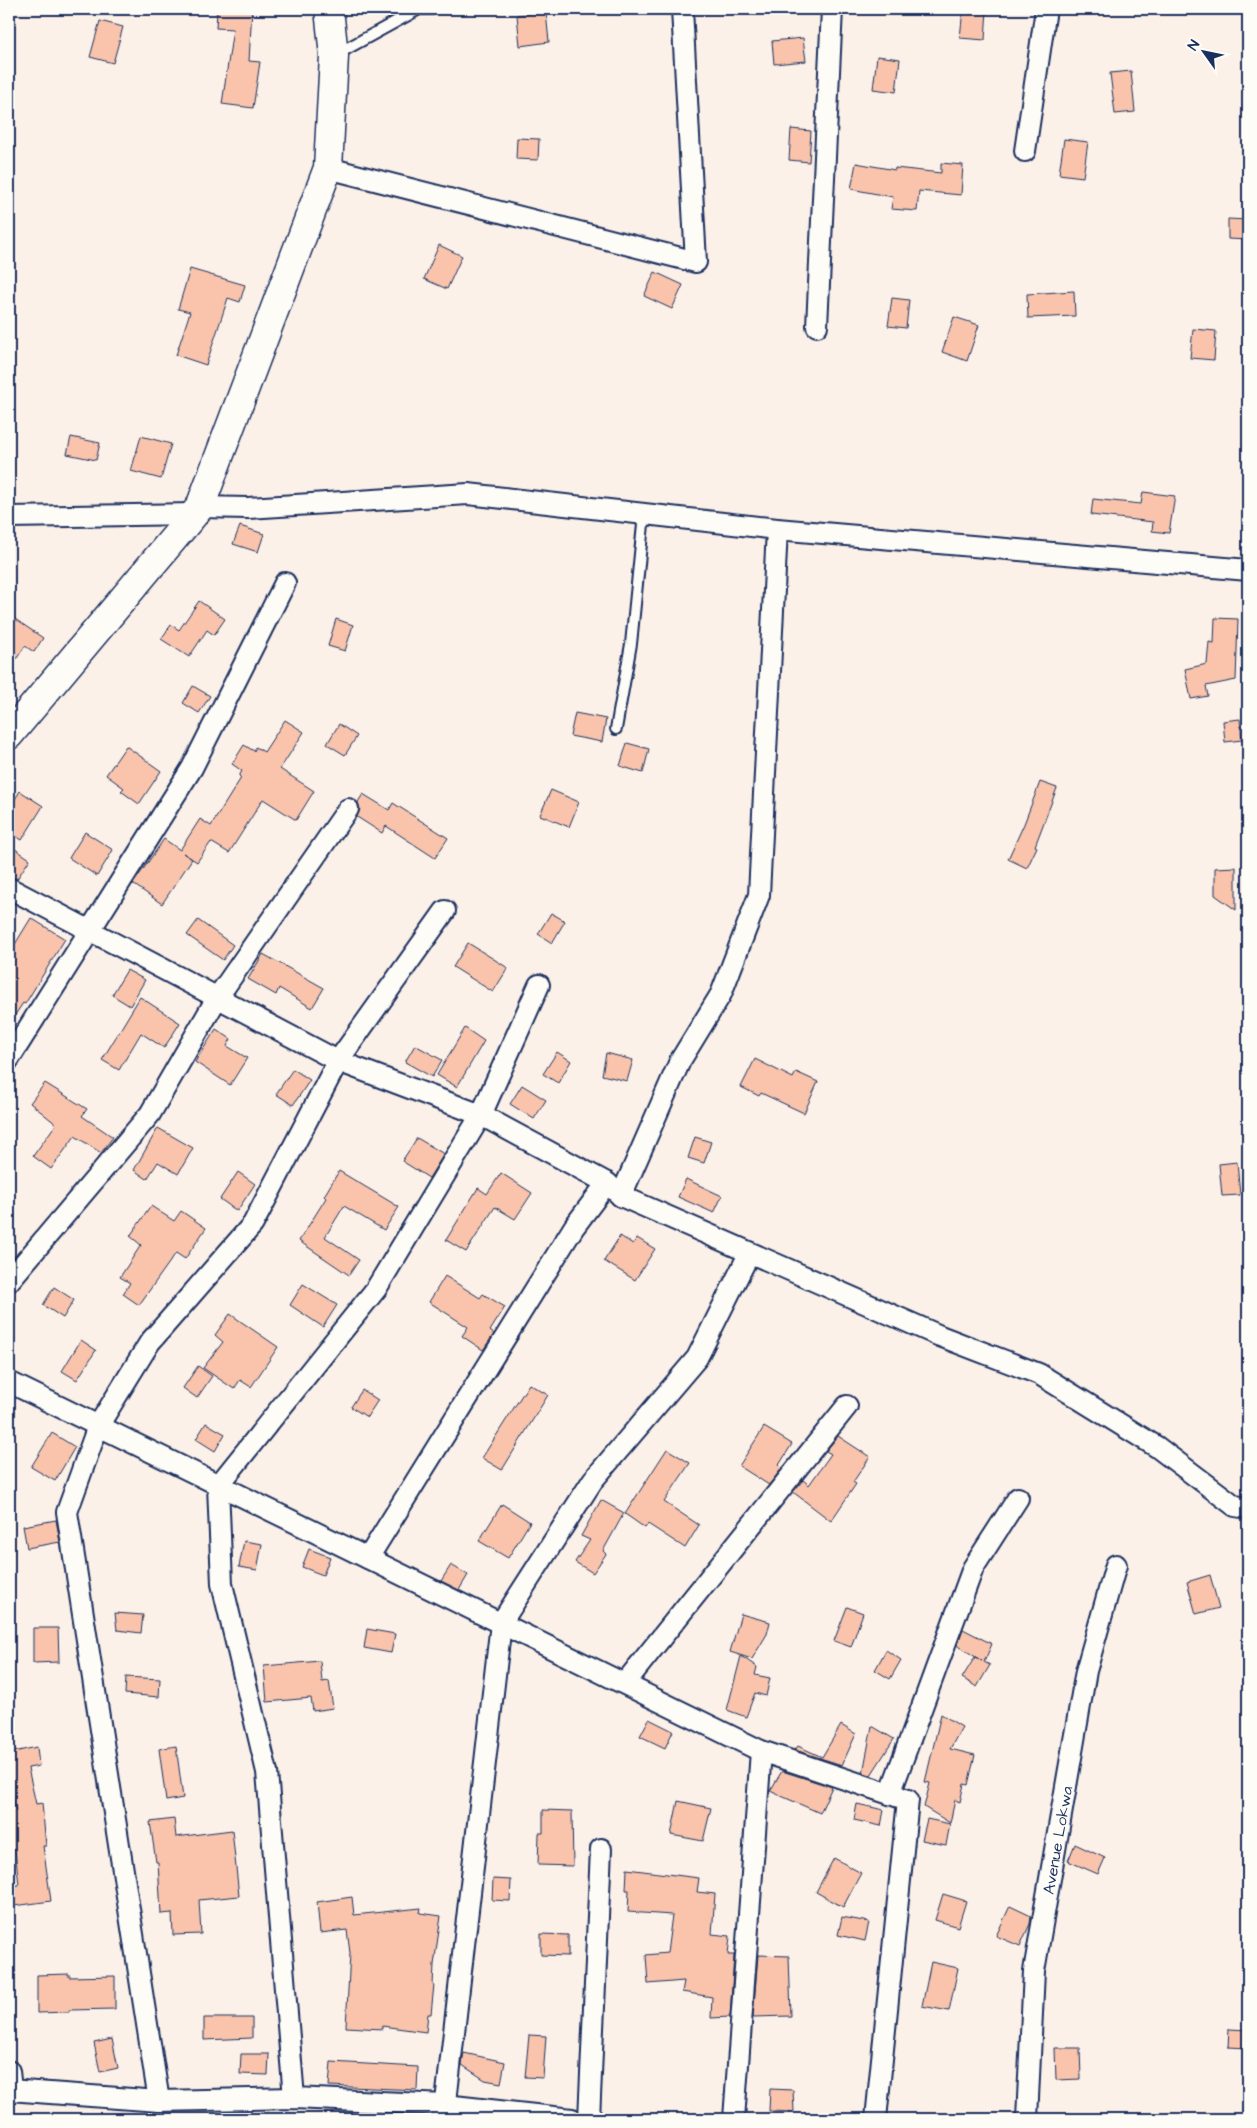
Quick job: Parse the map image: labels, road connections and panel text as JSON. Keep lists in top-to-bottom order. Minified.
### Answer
{"streets":{"street":["Avenue Lokwa"]},"north":"top left"}
